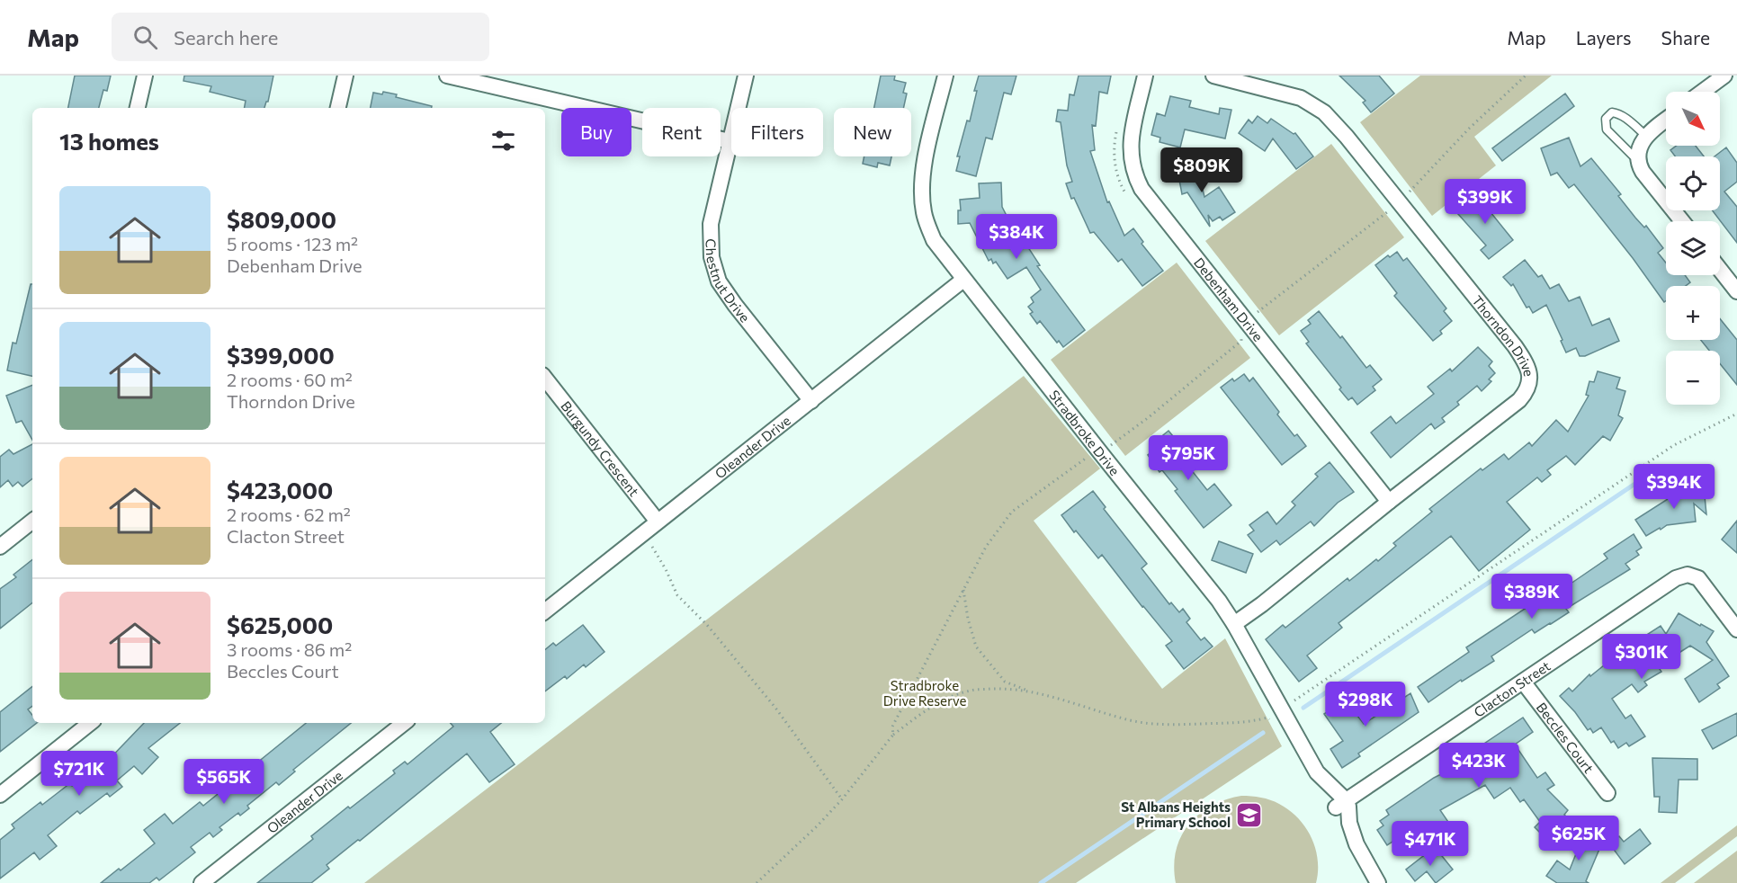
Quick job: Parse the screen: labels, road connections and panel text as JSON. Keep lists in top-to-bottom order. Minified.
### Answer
{"streets":{"street":["Chestnut Drive","Debenham Drive","Thorndon Drive","Stradbroke Drive","Oleander Drive","Burgundy Crescent","Clacton Street","Beccles Court"]},"crossings":[["Chestnut Drive","Oleander Drive"],["Debenham Drive","Thorndon Drive"],["Thorndon Drive","Stradbroke Drive"],["Stradbroke Drive","Oleander Drive"],["Stradbroke Drive","Clacton Street"],["Oleander Drive","Burgundy Crescent"],["Clacton Street","Beccles Court"]],"parks":["Stradbroke Drive Reserve"],"places":{"school or university":["St Albans Heights Primary School"]},"north":"bottom right","page":{"header":"Map","search":"Search here","nav":["Map","Layers","Share"],"map_buttons":["+","−"],"chip":["Buy","Rent","Filters","New"],"heading":"13 homes","price":["$809K","$399K","$384K","$795K","$394K","$389K","$301K","$298K","$423K","$721K","$565K","$625K","$471K"],"list":[{"name":"$809,000","note":"5 rooms · 123 m² · Debenham Drive"},{"name":"$399,000","note":"2 rooms · 60 m² · Thorndon Drive"},{"name":"$423,000","note":"2 rooms · 62 m² · Clacton Street"},{"name":"$625,000","note":"3 rooms · 86 m² · Beccles Court"}]}}
